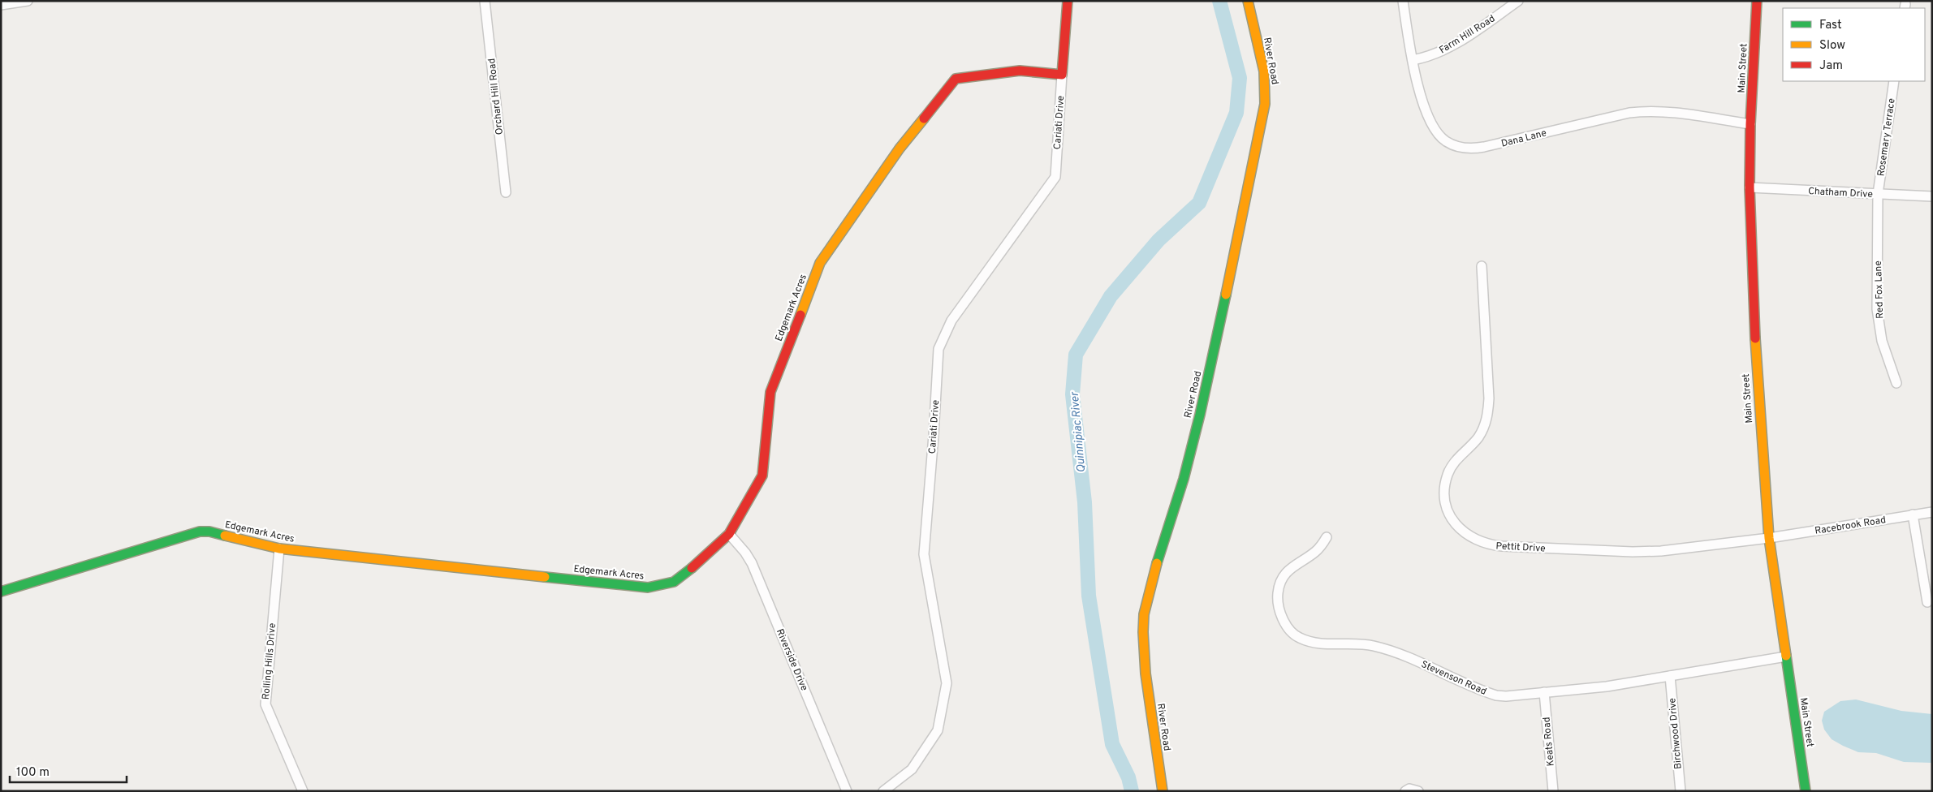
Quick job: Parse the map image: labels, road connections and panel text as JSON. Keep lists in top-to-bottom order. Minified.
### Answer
{"streets":{"main road":["River Road","Main Street","Edgemark Acres"],"street":["Farm Hill Road","Orchard Hill Road","Cariati Drive","Rosemary Terrace","Dana Lane","Chatham Drive","Red Fox Lane","Racebrook Road","Pettit Drive","Riverside Drive","Rolling Hills Drive","Stevenson Road","Birchwood Drive","Keats Road"]},"crossings":[["Farm Hill Road","Dana Lane"],["Main Street","Dana Lane"],["Main Street","Chatham Drive"],["Main Street","Racebrook Road"],["Main Street","Pettit Drive"],["Main Street","Stevenson Road"],["Cariati Drive","Edgemark Acres"],["Rosemary Terrace","Chatham Drive"],["Rosemary Terrace","Red Fox Lane"],["Chatham Drive","Red Fox Lane"],["Edgemark Acres","Riverside Drive"],["Edgemark Acres","Rolling Hills Drive"],["Racebrook Road","Pettit Drive"],["Stevenson Road","Birchwood Drive"],["Stevenson Road","Keats Road"]],"water":["Quinnipiac River"],"legend":["Fast","Slow","Jam"],"scale_bar":"100 m"}
